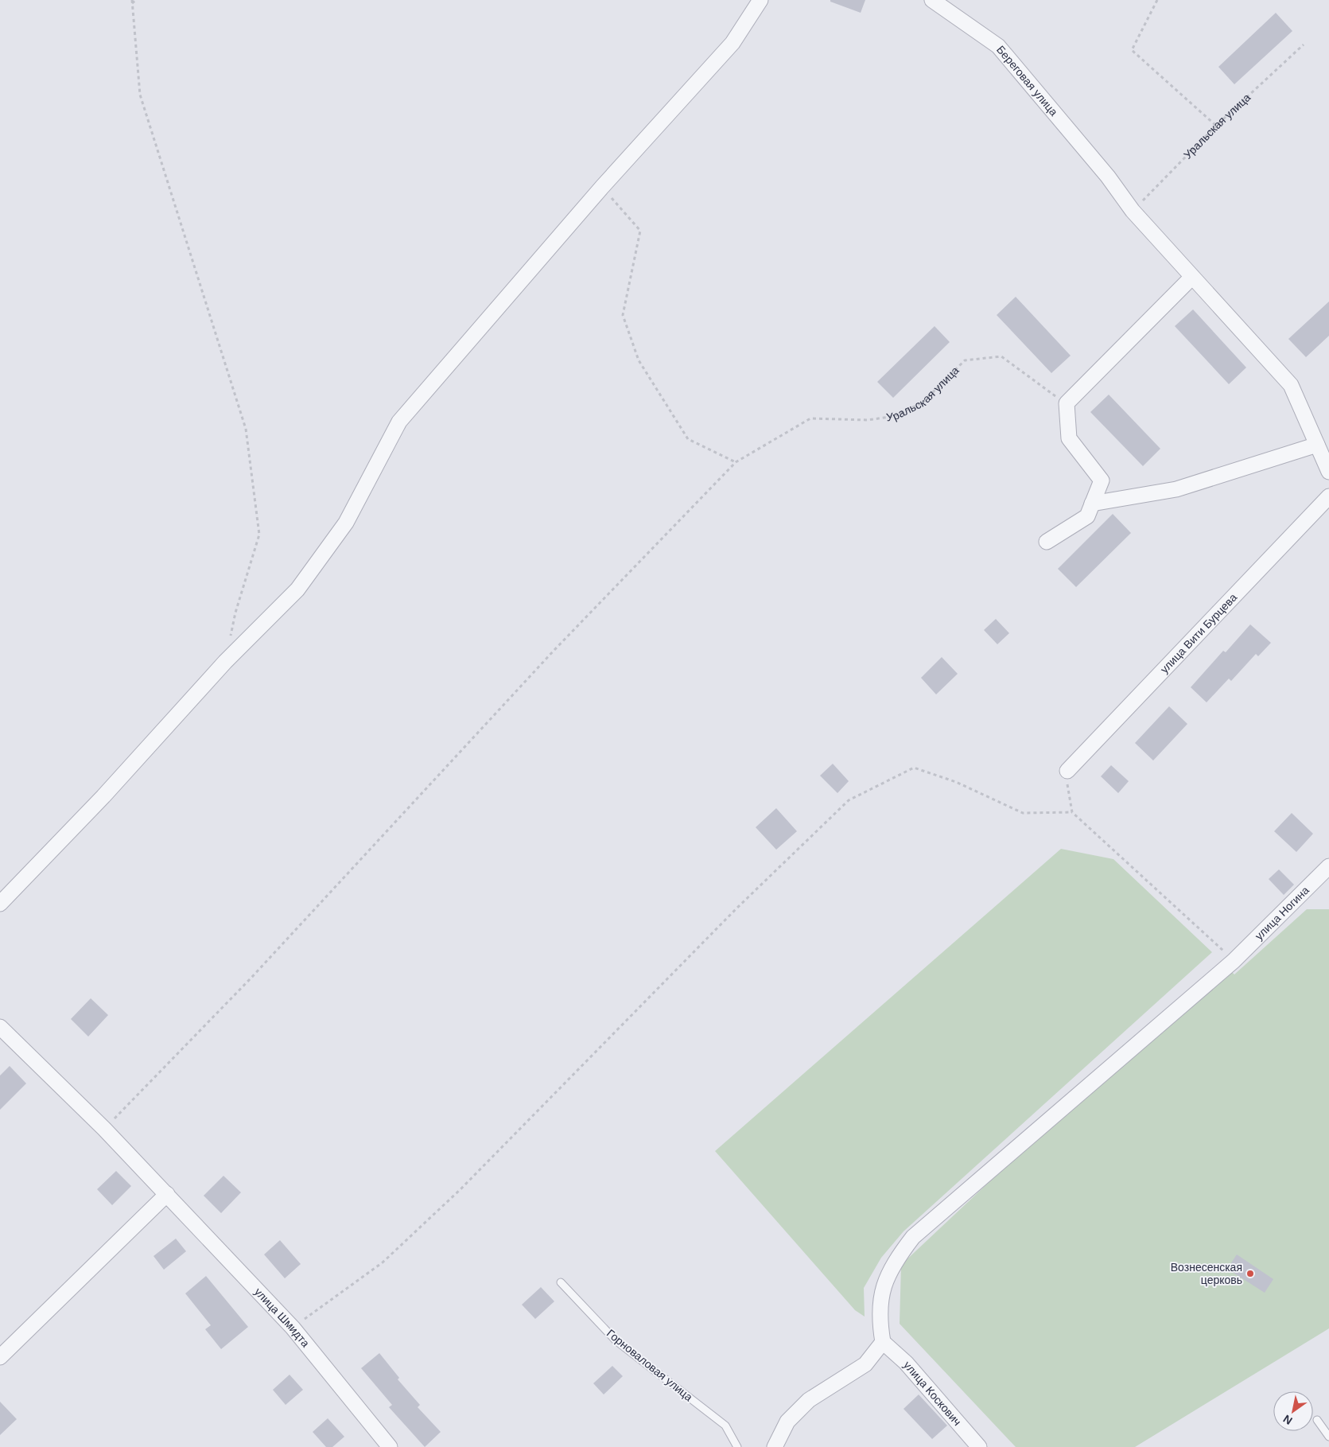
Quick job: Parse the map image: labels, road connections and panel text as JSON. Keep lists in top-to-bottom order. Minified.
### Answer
{"streets":{"street":["Береговая улица","улица Вити Бурцева","улица Ногина","улица Шмидта","улица Коскович"],"lane":["Горноваловая улица"],"path":["Уральская улица"]},"crossings":[["Береговая улица","Уральская улица"],["Уральская улица","улица Шмидта"],["улица Ногина","улица Коскович"]],"places":["Вознесенская церковь"],"north":"bottom left"}
